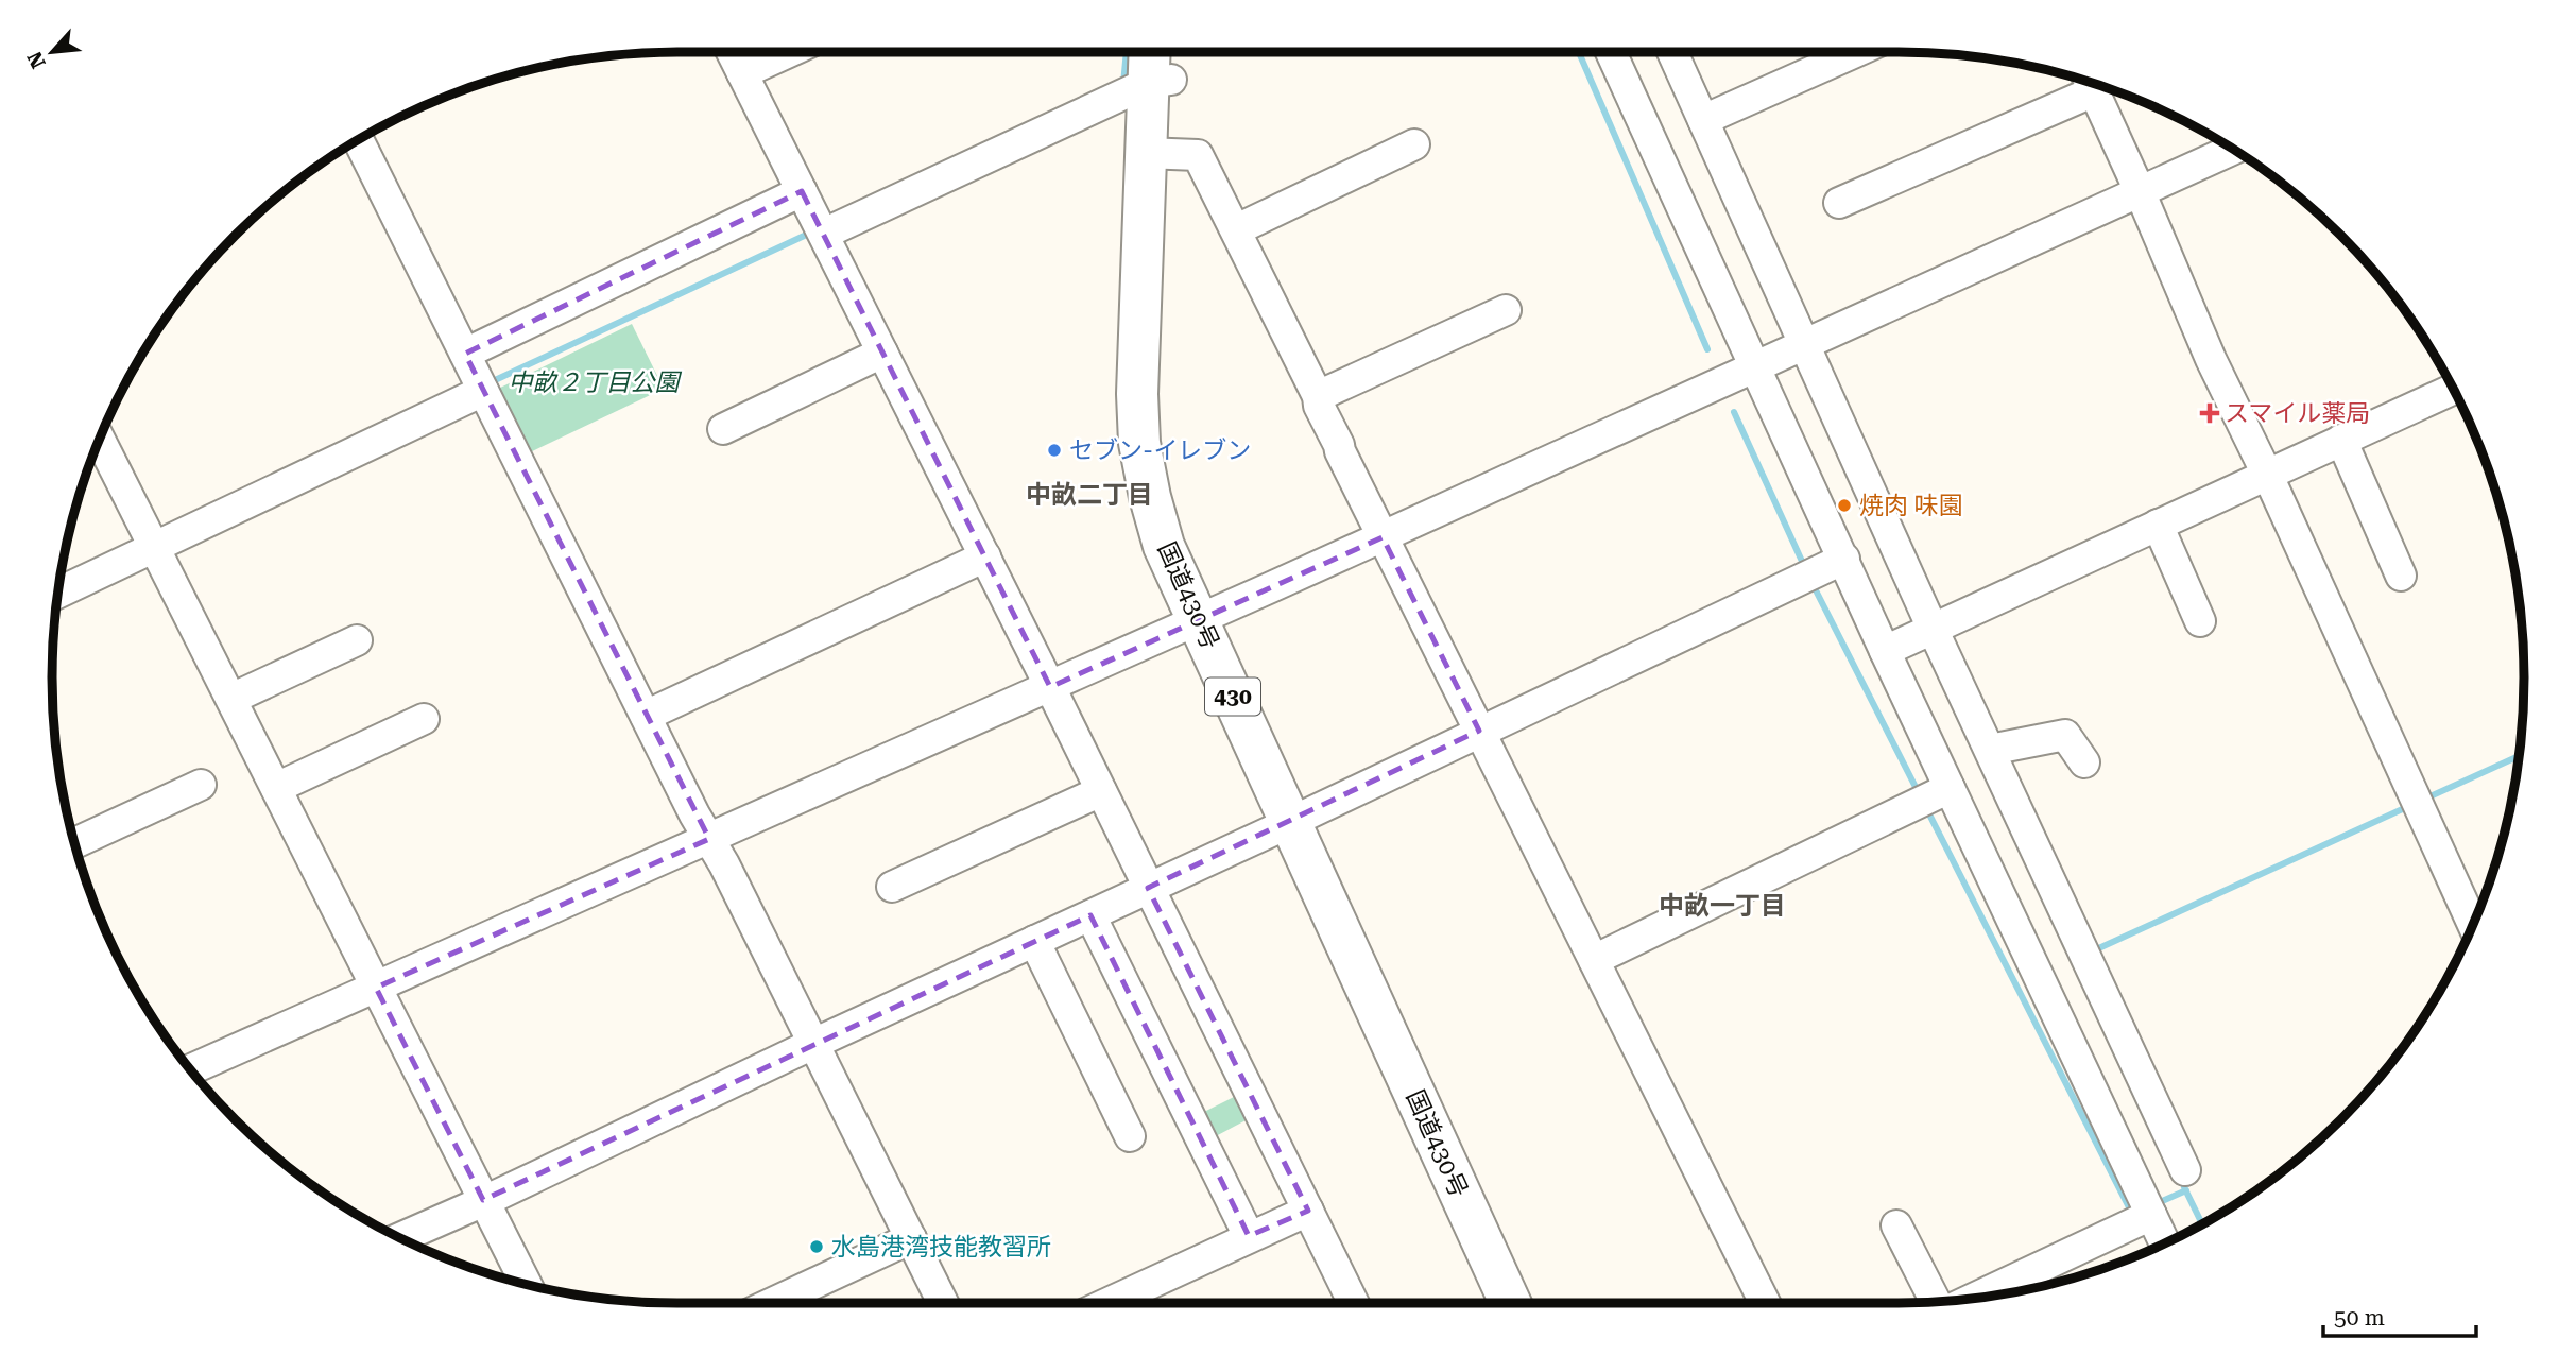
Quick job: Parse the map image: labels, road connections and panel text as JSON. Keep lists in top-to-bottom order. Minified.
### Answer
{"streets":{"highway":["国道430号","430"]},"districts":["中畝二丁目","中畝一丁目"],"parks":["中畝２丁目公園"],"places":{"health":["スマイル薬局"],"other":["セブン-イレブン","焼肉 味園","水島港湾技能教習所"]},"scale_bar":"50 m","north":"bottom left"}
